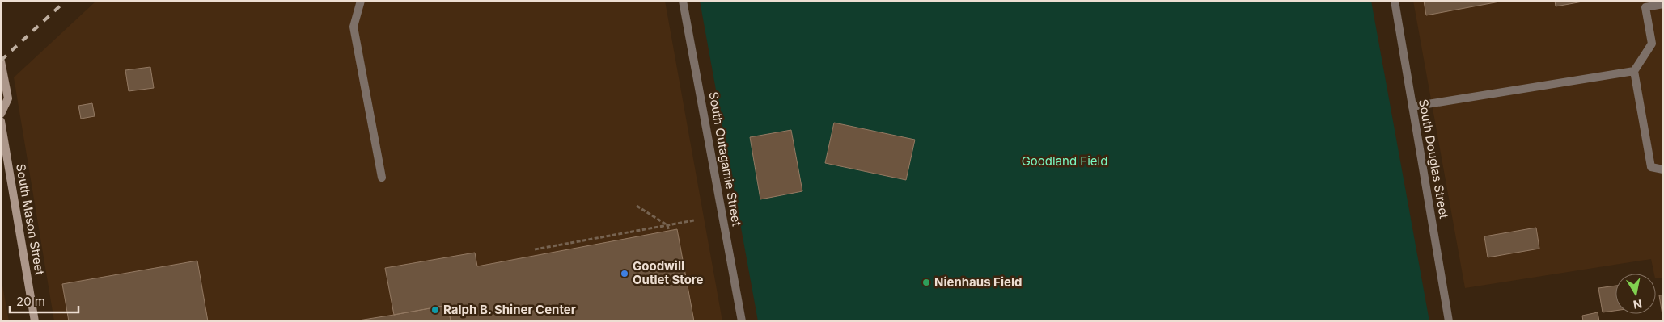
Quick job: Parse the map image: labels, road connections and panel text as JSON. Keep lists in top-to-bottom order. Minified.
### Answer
{"streets":{"main road":["South Mason Street"],"street":["South Outagamie Street","South Douglas Street"]},"parks":["Goodland Field"],"places":["Goodwill Outlet Store","Nienhaus Field","Ralph B. Shiner Center"],"scale_bar":"20 m","north":"bottom"}
